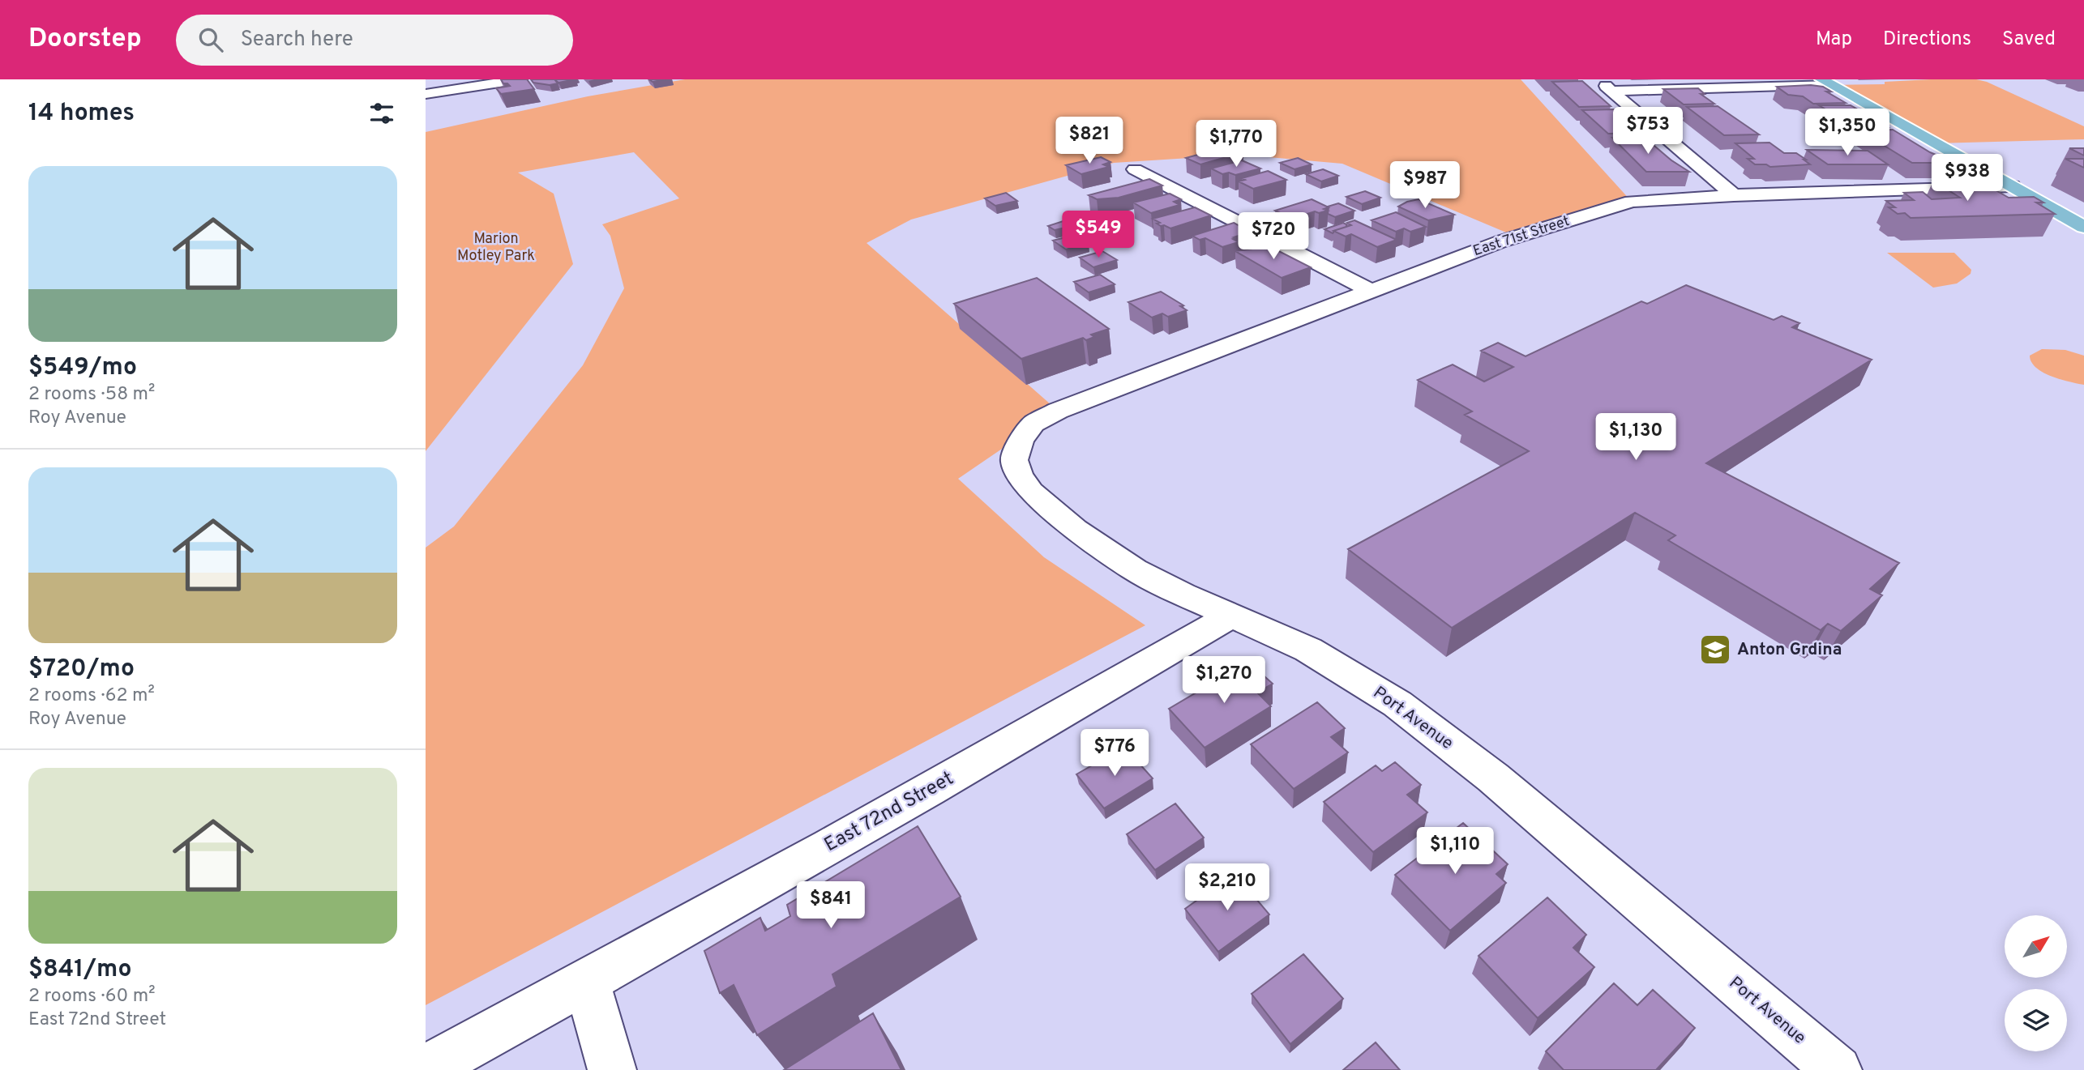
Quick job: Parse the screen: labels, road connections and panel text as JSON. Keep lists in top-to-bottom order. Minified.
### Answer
{"streets":{"street":["East 71st Street","Port Avenue","East 72nd Street"]},"crossings":[["East 71st Street","Port Avenue"],["Port Avenue","East 72nd Street"]],"parks":["Marion Motley Park"],"places":{"school or university":["Anton Grdina"]},"north":"top right","page":{"header":"Doorstep","search":"Search here","nav":["Map","Directions","Saved"],"heading":"14 homes","price":["$753","$1,350","$821","$1,770","$938","$987","$549","$720","$1,130","$1,270","$776","$1,110","$2,210","$841"],"list":[{"name":"$549/mo","note":"2 rooms · 58 m² · Roy Avenue"},{"name":"$720/mo","note":"2 rooms · 62 m² · Roy Avenue"},{"name":"$841/mo","note":"2 rooms · 60 m² · East 72nd Street"}]}}
